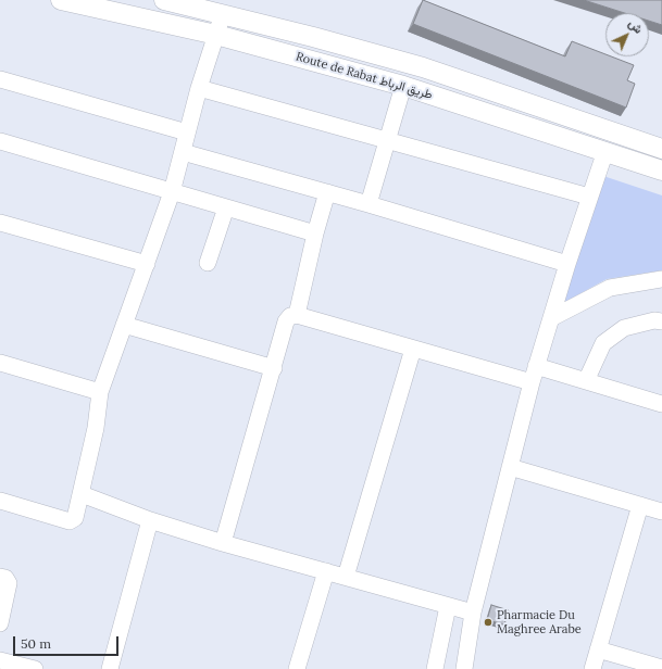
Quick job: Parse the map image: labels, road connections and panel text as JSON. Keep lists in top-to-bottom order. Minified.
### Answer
{"streets":{"main road":["Route de Rabat طريق الرباط"]},"places":["Pharmacie Du Maghree Arabe"],"scale_bar":"50 m","north":"top right"}
